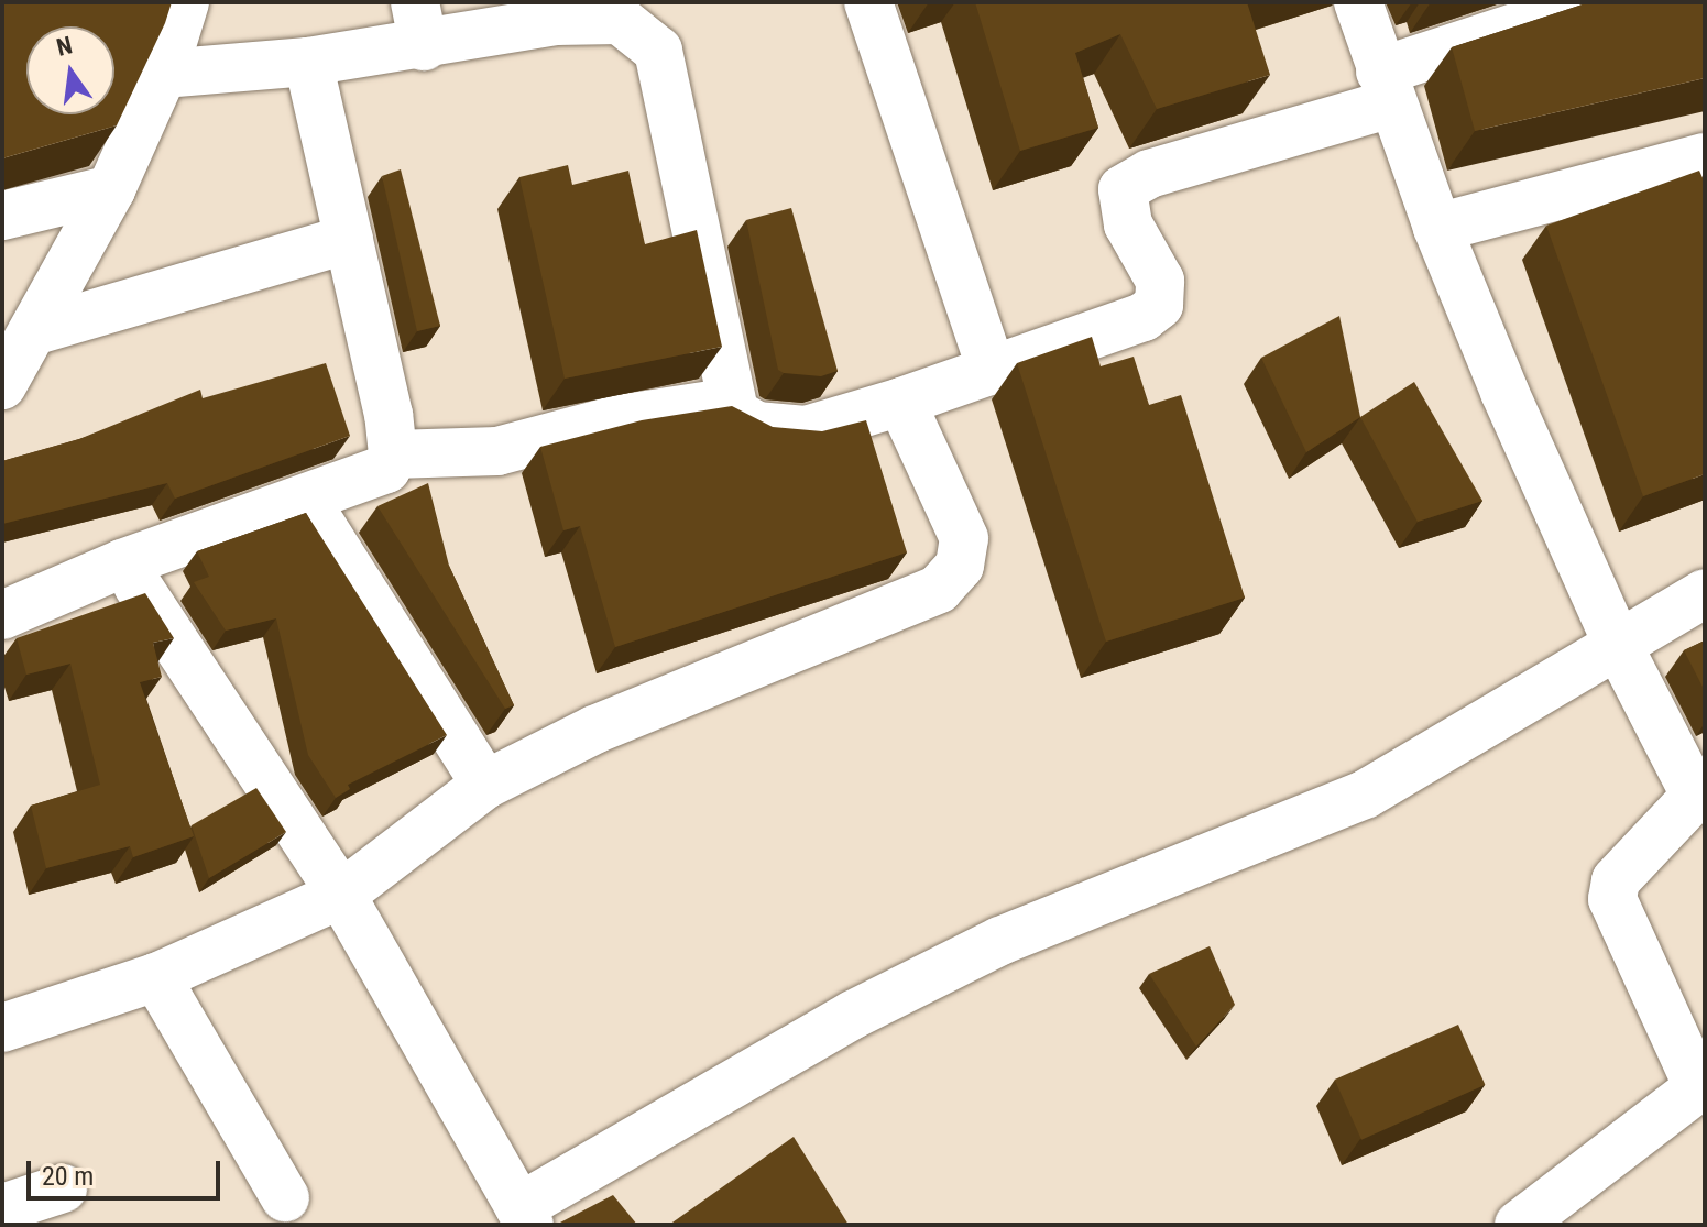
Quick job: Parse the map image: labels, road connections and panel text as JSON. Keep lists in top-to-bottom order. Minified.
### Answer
{"scale_bar":"20 m","north":"top"}
